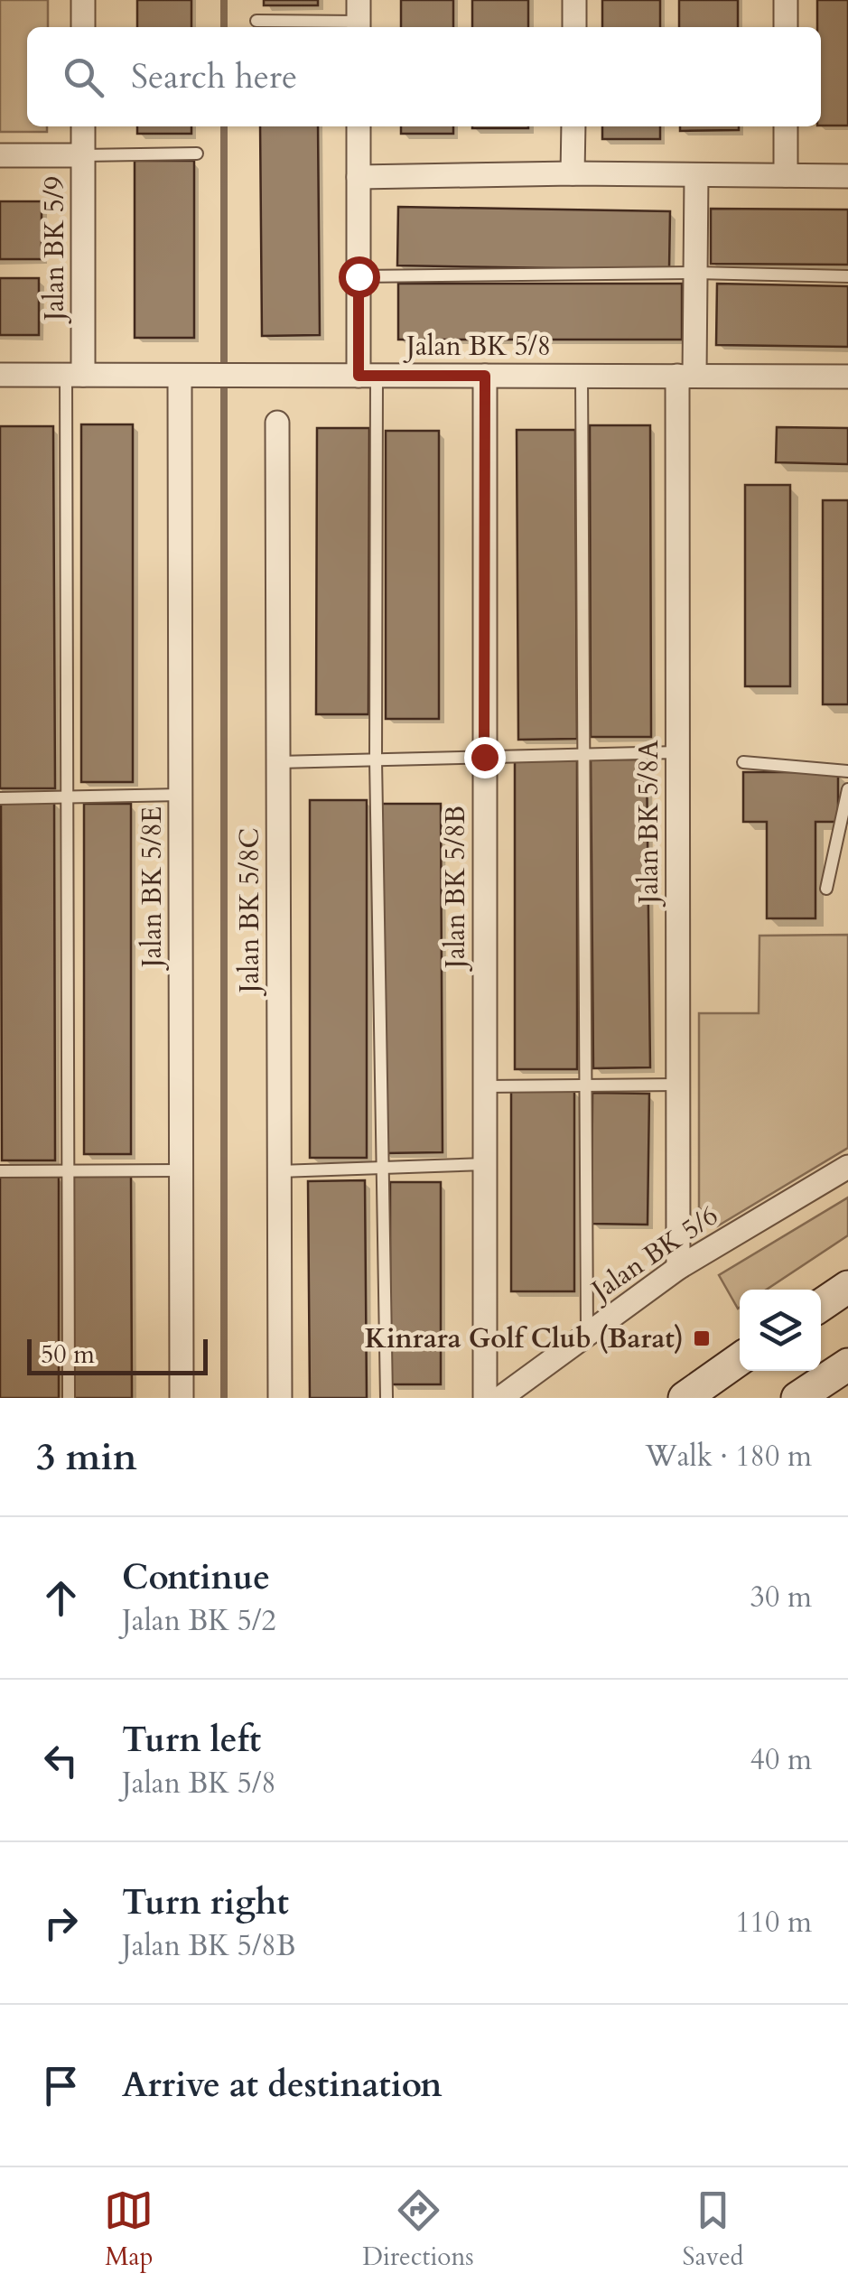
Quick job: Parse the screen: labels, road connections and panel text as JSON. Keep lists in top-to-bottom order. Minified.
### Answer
{"streets":{"street":["Jalan BK 5/9","Jalan BK 5/8","Jalan BK 5/8A","Jalan BK 5/8E","Jalan BK 5/8B","Jalan BK 5/8C","Jalan BK 5/6"]},"crossings":[["Jalan BK 5/9","Jalan BK 5/8"],["Jalan BK 5/8","Jalan BK 5/8A"],["Jalan BK 5/8","Jalan BK 5/8E"],["Jalan BK 5/8","Jalan BK 5/8B"],["Jalan BK 5/8A","Jalan BK 5/6"]],"places":{"transit":["Kinrara Golf Club (Barat)"]},"scale_bar":"50 m","page":{"search":"Search here","scale":"50 m","heading":["3 min","Walk · 180 m"],"list":[["Continue","Jalan BK 5/2","30 m"],["Turn left","Jalan BK 5/8","40 m"],["Turn right","Jalan BK 5/8B","110 m"],"Arrive at destination"],"nav":["Map","Directions","Saved"]}}
